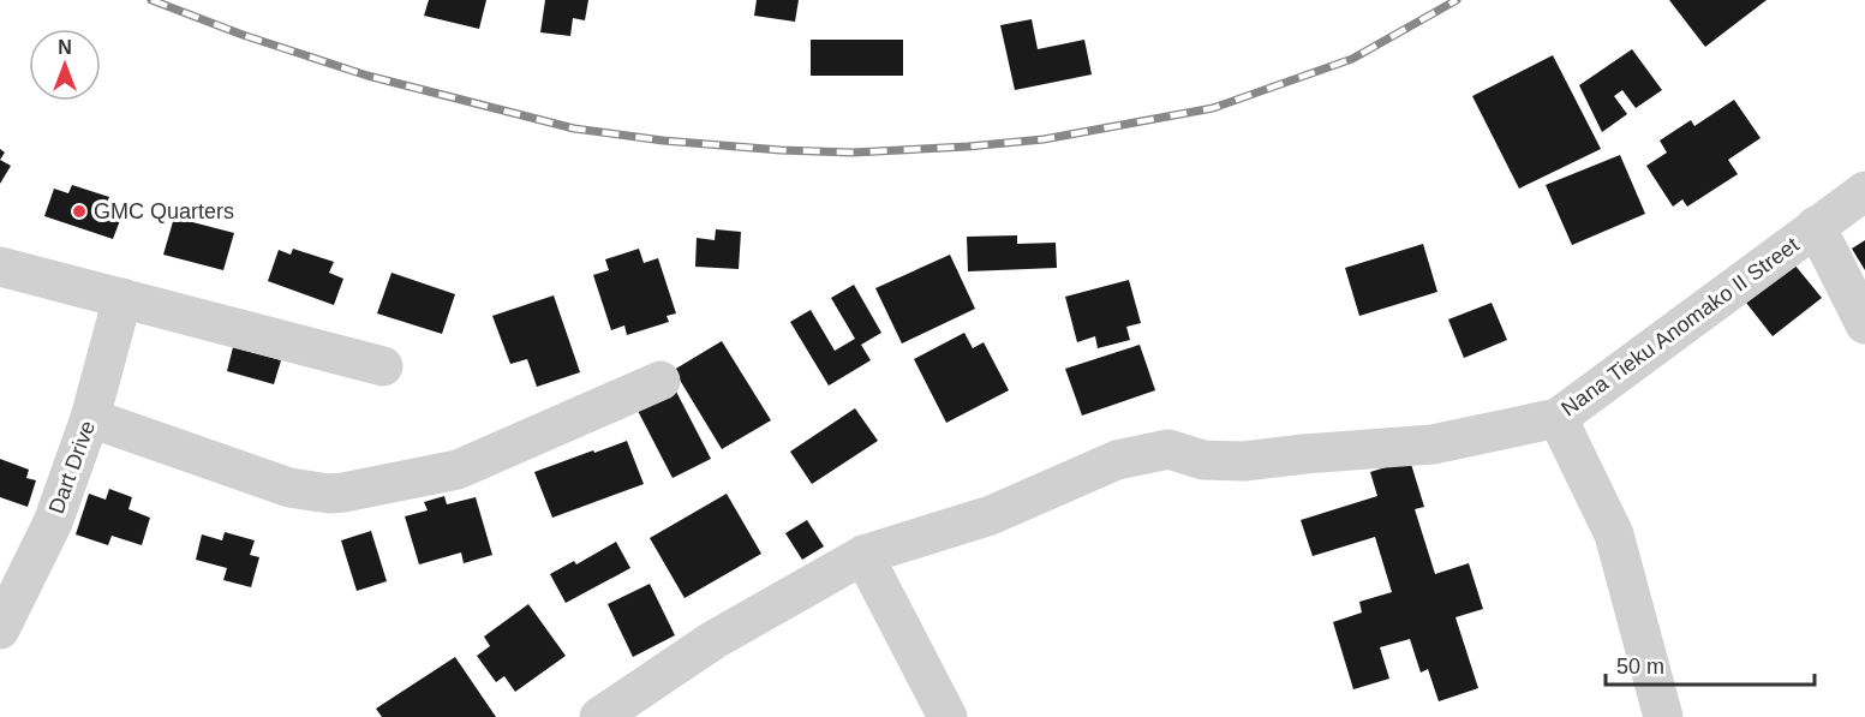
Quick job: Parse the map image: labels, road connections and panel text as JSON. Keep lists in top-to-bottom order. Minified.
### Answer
{"streets":{"street":["Nana Tieku Anomako II Street","Dart Drive"]},"places":["GMC Quarters"],"scale_bar":"50 m","north":"top"}
